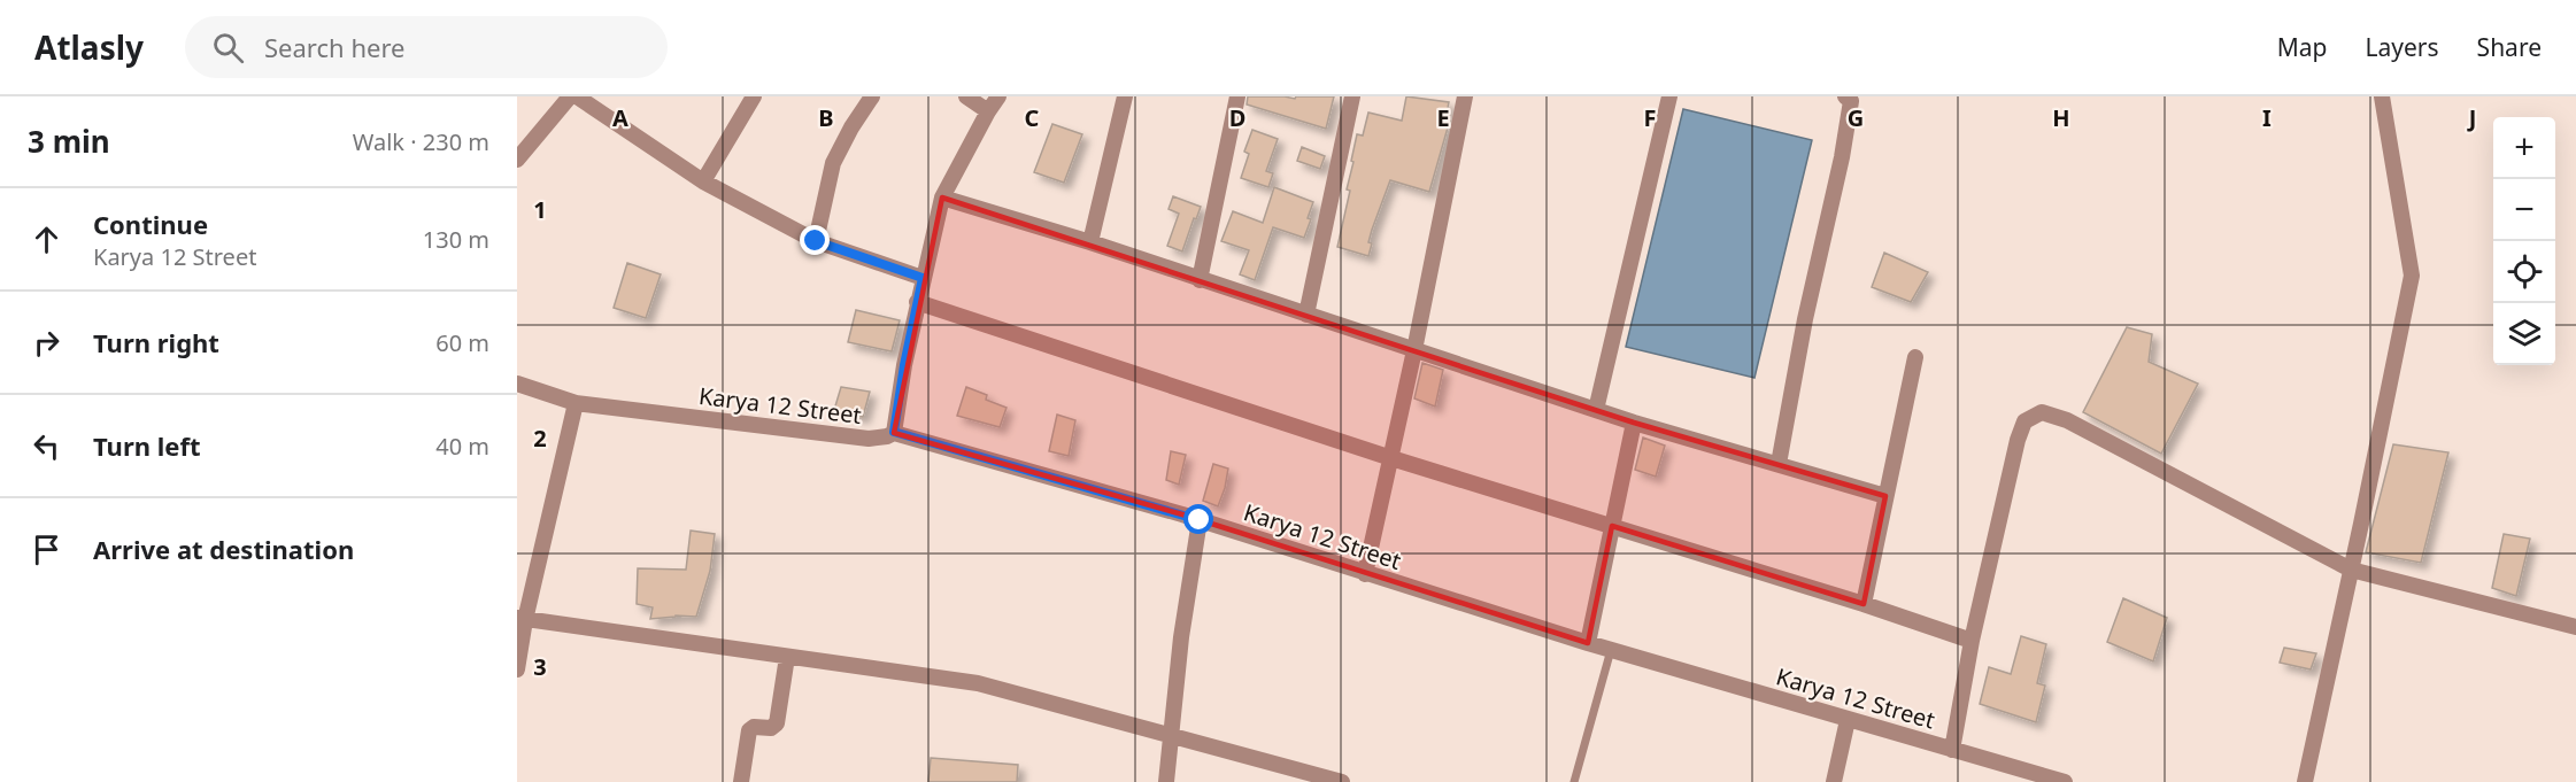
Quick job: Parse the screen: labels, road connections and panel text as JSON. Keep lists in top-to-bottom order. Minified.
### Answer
{"streets":{"street":["Karya 12 Street"]},"page":{"header":"Atlasly","search":"Search here","nav":["Map","Layers","Share"],"heading":["3 min","Walk · 230 m"],"map_buttons":["+","−"],"list":[["Continue","Karya 12 Street","130 m"],["Turn right","60 m"],["Turn left","40 m"],"Arrive at destination"]},"grid":{"columns":["A","B","C","D","E","F","G","H","I","J"],"rows":["1","2","3"]}}
